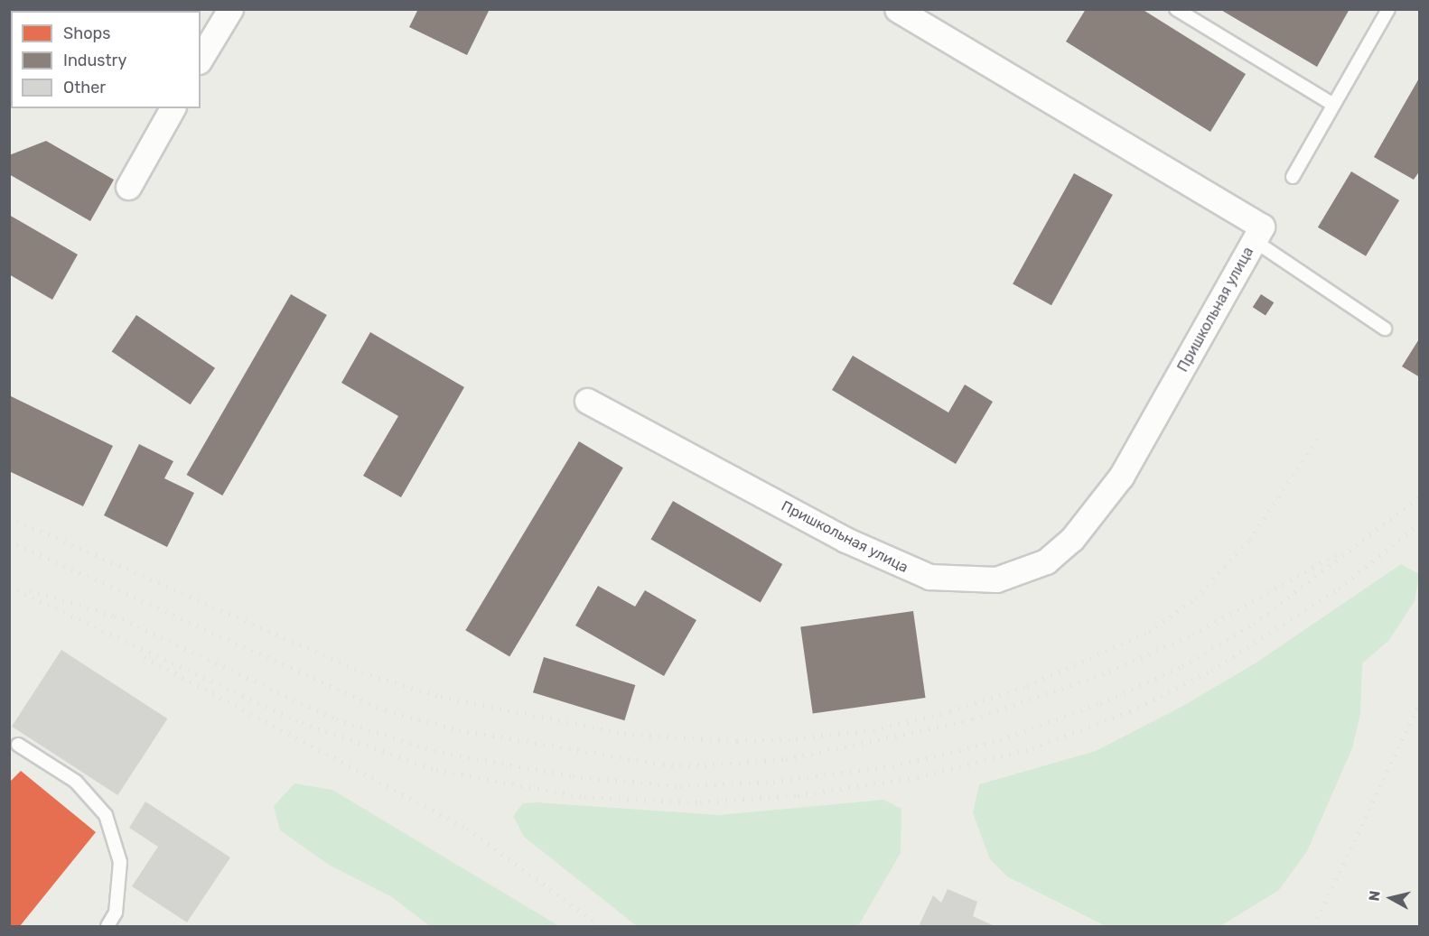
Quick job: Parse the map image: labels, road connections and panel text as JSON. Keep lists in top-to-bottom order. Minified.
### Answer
{"streets":{"street":["Пришкольная улица"]},"legend":["Shops","Industry","Other"],"north":"left"}
